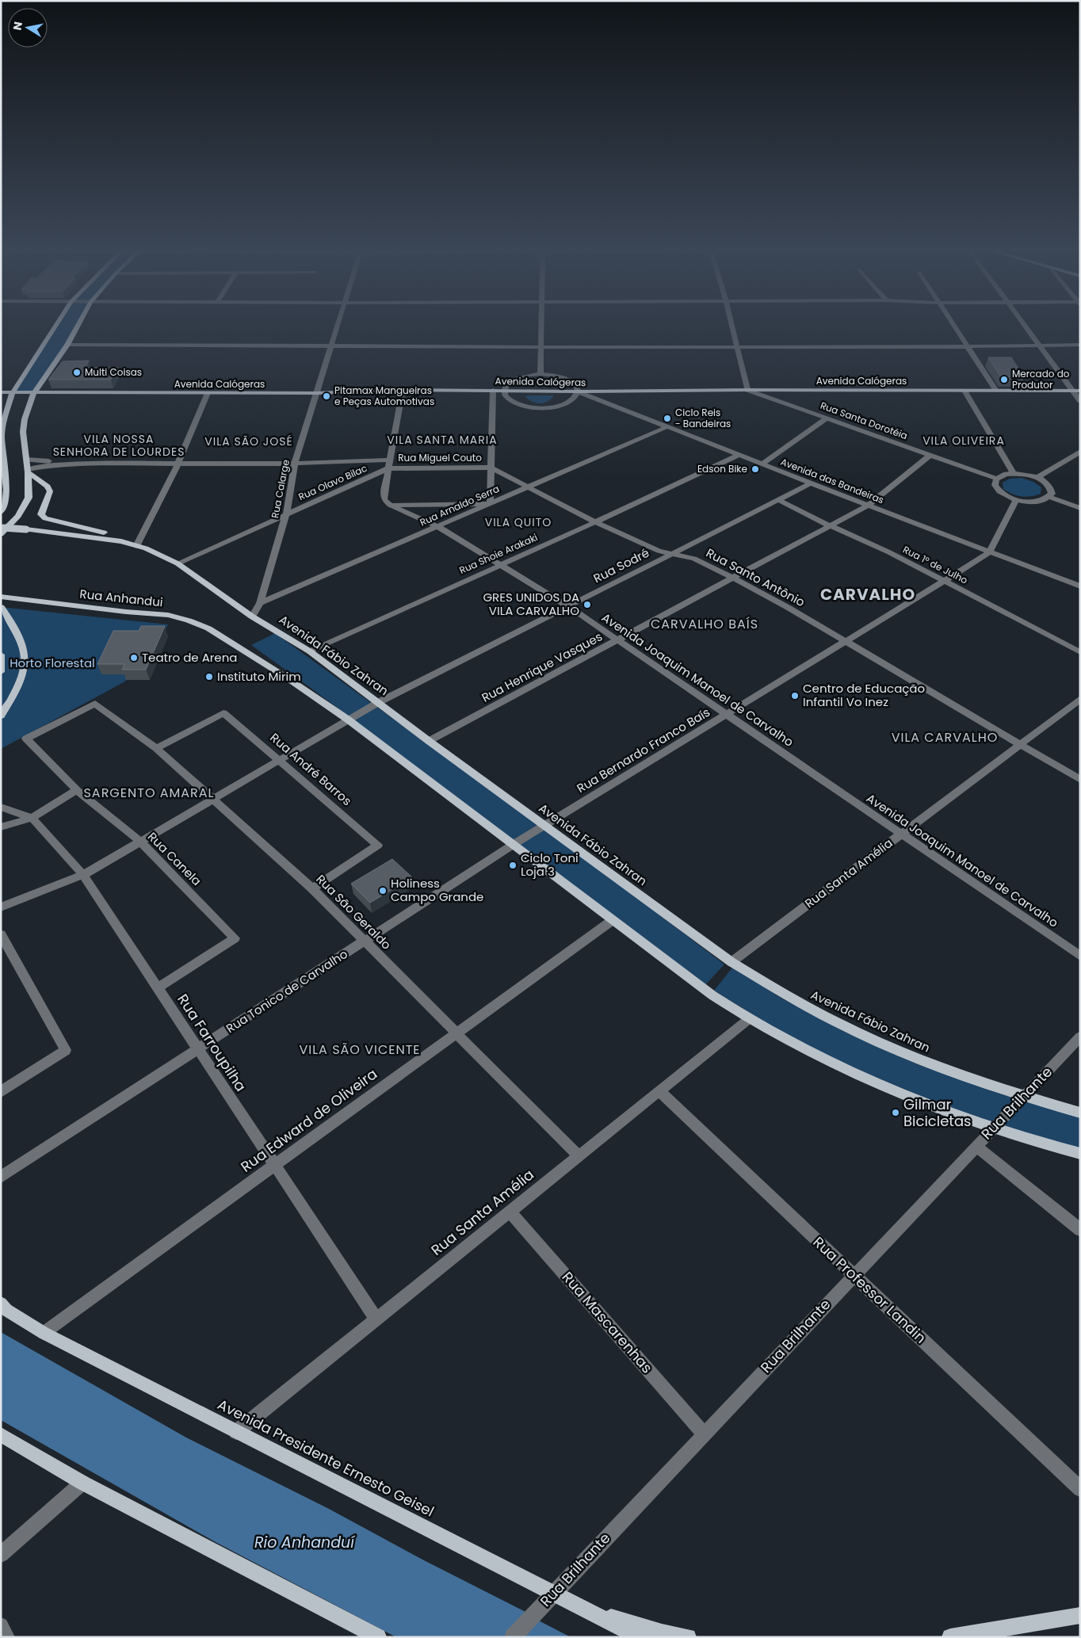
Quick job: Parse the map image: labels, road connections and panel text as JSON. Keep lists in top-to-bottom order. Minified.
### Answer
{"streets":{"main road":["Avenida Calógeras","Rua Anhandui","Avenida Fábio Zahran","Avenida Presidente Ernesto Geisel"],"street":["Rua Santa Dorotéia","Rua Miguel Couto","Avenida das Bandeiras","Rua Olavo Bilac","Rua Calarge","Rua Arnaldo Serra","Rua Shoie Arakaki","Rua 1º de Julho","Rua Sodré","Rua Santo Antônio","Rua Henrique Vasques","Avenida Joaquim Manoel de Carvalho","Rua Bernardo Franco Baís","Rua André Barros","Rua Canela","Rua Santa Amélia","Rua São Geraldo","Rua Tonico de Carvalho","Rua Farroupilha","Rua Brilhante","Rua Edward de Oliveira","Rua Professor Landin","Rua Mascarenhas"]},"crossings":[["Avenida Calógeras","Rua Santa Dorotéia"],["Avenida Calógeras","Avenida das Bandeiras"],["Avenida Calógeras","Rua Calarge"],["Rua Santa Dorotéia","Rua Henrique Vasques"],["Rua Miguel Couto","Rua Olavo Bilac"],["Rua Miguel Couto","Rua Calarge"],["Rua Miguel Couto","Rua Santo Antônio"],["Avenida das Bandeiras","Rua Arnaldo Serra"],["Avenida das Bandeiras","Rua Shoie Arakaki"],["Avenida das Bandeiras","Rua Sodré"],["Avenida das Bandeiras","Rua Henrique Vasques"],["Avenida das Bandeiras","Rua Bernardo Franco Baís"],["Rua Olavo Bilac","Rua Calarge"],["Rua Olavo Bilac","Avenida Fábio Zahran"],["Rua Calarge","Rua Arnaldo Serra"],["Rua Calarge","Avenida Fábio Zahran"],["Rua Arnaldo Serra","Rua Santo Antônio"],["Rua Arnaldo Serra","Avenida Joaquim Manoel de Carvalho"],["Rua Shoie Arakaki","Rua Santo Antônio"],["Rua Shoie Arakaki","Avenida Fábio Zahran"],["Rua Shoie Arakaki","Avenida Joaquim Manoel de Carvalho"],["Rua 1º de Julho","Rua Sodré"],["Rua 1º de Julho","Rua Henrique Vasques"],["Rua 1º de Julho","Rua Bernardo Franco Baís"],["Rua Sodré","Rua Santo Antônio"],["Rua Sodré","Rua Anhandui"],["Rua Sodré","Avenida Fábio Zahran"],["Rua Sodré","Avenida Joaquim Manoel de Carvalho"],["Rua Sodré","Rua André Barros"],["Rua Sodré","Rua Canela"],["Rua Sodré","Rua São Geraldo"],["Rua Sodré","Rua Farroupilha"],["Rua Santo Antônio","Rua Henrique Vasques"],["Rua Santo Antônio","Rua Bernardo Franco Baís"],["Rua Santo Antônio","Rua Santa Amélia"],["Avenida Fábio Zahran","Rua Henrique Vasques"],["Avenida Fábio Zahran","Rua Bernardo Franco Baís"],["Avenida Fábio Zahran","Rua Santa Amélia"],["Avenida Fábio Zahran","Rua Brilhante"],["Rua Henrique Vasques","Avenida Joaquim Manoel de Carvalho"],["Avenida Joaquim Manoel de Carvalho","Rua Bernardo Franco Baís"],["Avenida Joaquim Manoel de Carvalho","Rua Santa Amélia"],["Rua Bernardo Franco Baís","Rua Tonico de Carvalho"],["Rua André Barros","Rua São Geraldo"],["Rua Canela","Rua São Geraldo"],["Rua Canela","Rua Farroupilha"],["Rua Santa Amélia","Rua São Geraldo"],["Rua Santa Amélia","Rua Farroupilha"],["Rua Santa Amélia","Rua Professor Landin"],["Rua Santa Amélia","Rua Mascarenhas"],["Rua Santa Amélia","Avenida Presidente Ernesto Geisel"],["Rua São Geraldo","Rua Tonico de Carvalho"],["Rua São Geraldo","Rua Edward de Oliveira"],["Rua Tonico de Carvalho","Rua Farroupilha"],["Rua Farroupilha","Rua Edward de Oliveira"],["Rua Brilhante","Rua Professor Landin"],["Rua Brilhante","Rua Mascarenhas"],["Rua Brilhante","Avenida Presidente Ernesto Geisel"],["Rua Edward de Oliveira","Avenida Presidente Ernesto Geisel"]],"districts":["VILA NOSSA SENHORA DE LOURDES","VILA SANTA MARIA","VILA OLIVEIRA","VILA SÃO JOSÉ","VILA QUITO","CARVALHO","CARVALHO BAÍS","VILA CARVALHO","SARGENTO AMARAL","VILA SÃO VICENTE"],"water":["Rio Anhanduí"],"parks":["Horto Florestal"],"places":["Multi Coisas","Mercado do Produtor","Pitamax Mangueiras e Peças Automotivas","Ciclo Reis - Bandeiras","Edson Bike","GRES UNIDOS DA VILA CARVALHO","Teatro de Arena","Instituto Mirim","Centro de Educação Infantil Vo Inez","Ciclo Toni Loja 3","Holiness Campo Grande","Gilmar Bicicletas"],"north":"left"}
